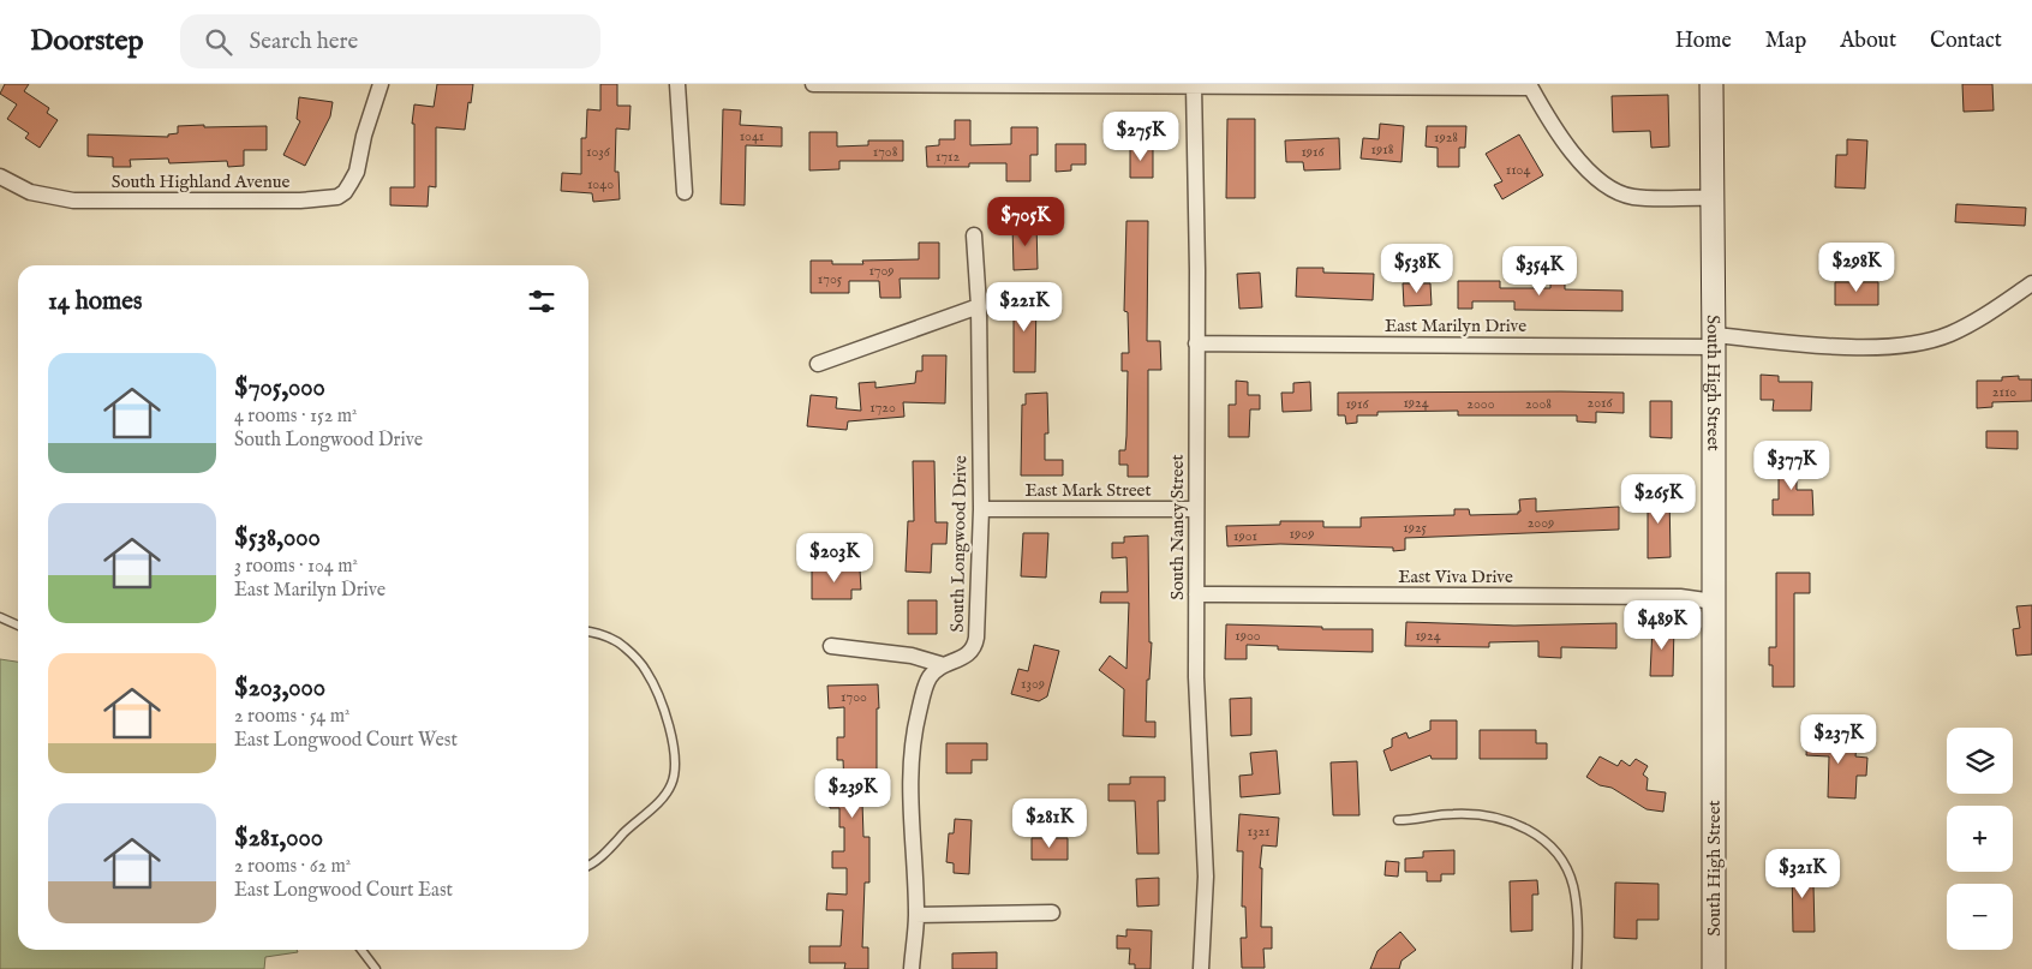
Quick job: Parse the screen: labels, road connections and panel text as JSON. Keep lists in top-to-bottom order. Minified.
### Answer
{"streets":{"street":["South Highland Avenue","East Marilyn Drive","South High Street","East Mark Street","South Nancy Street","South Longwood Drive","East Viva Drive"]},"crossings":[["East Marilyn Drive","South High Street"],["East Marilyn Drive","South Nancy Street"],["South High Street","East Viva Drive"],["East Mark Street","South Nancy Street"],["East Mark Street","South Longwood Drive"],["South Nancy Street","East Viva Drive"]],"house_numbers":["1041","1928","1918","1036","1708","1916","1712","1104","1040","1709","1705","2110","1924","2016","1916","2000","2008","1720","2009","1925","1909","1901","1900","1924","1309","1700","1321"],"page":{"header":"Doorstep","search":"Search here","nav":["Home","Map","About","Contact"],"price":["$275K","$705K","$298K","$538K","$354K","$221K","$377K","$265K","$203K","$489K","$237K","$239K","$281K","$321K"],"heading":"14 homes","list":[{"name":"$705,000","note":"4 rooms · 152 m² · South Longwood Drive"},{"name":"$538,000","note":"3 rooms · 104 m² · East Marilyn Drive"},{"name":"$203,000","note":"2 rooms · 54 m² · East Longwood Court West"},{"name":"$281,000","note":"2 rooms · 62 m² · East Longwood Court East"}],"map_buttons":["+","−"]}}
